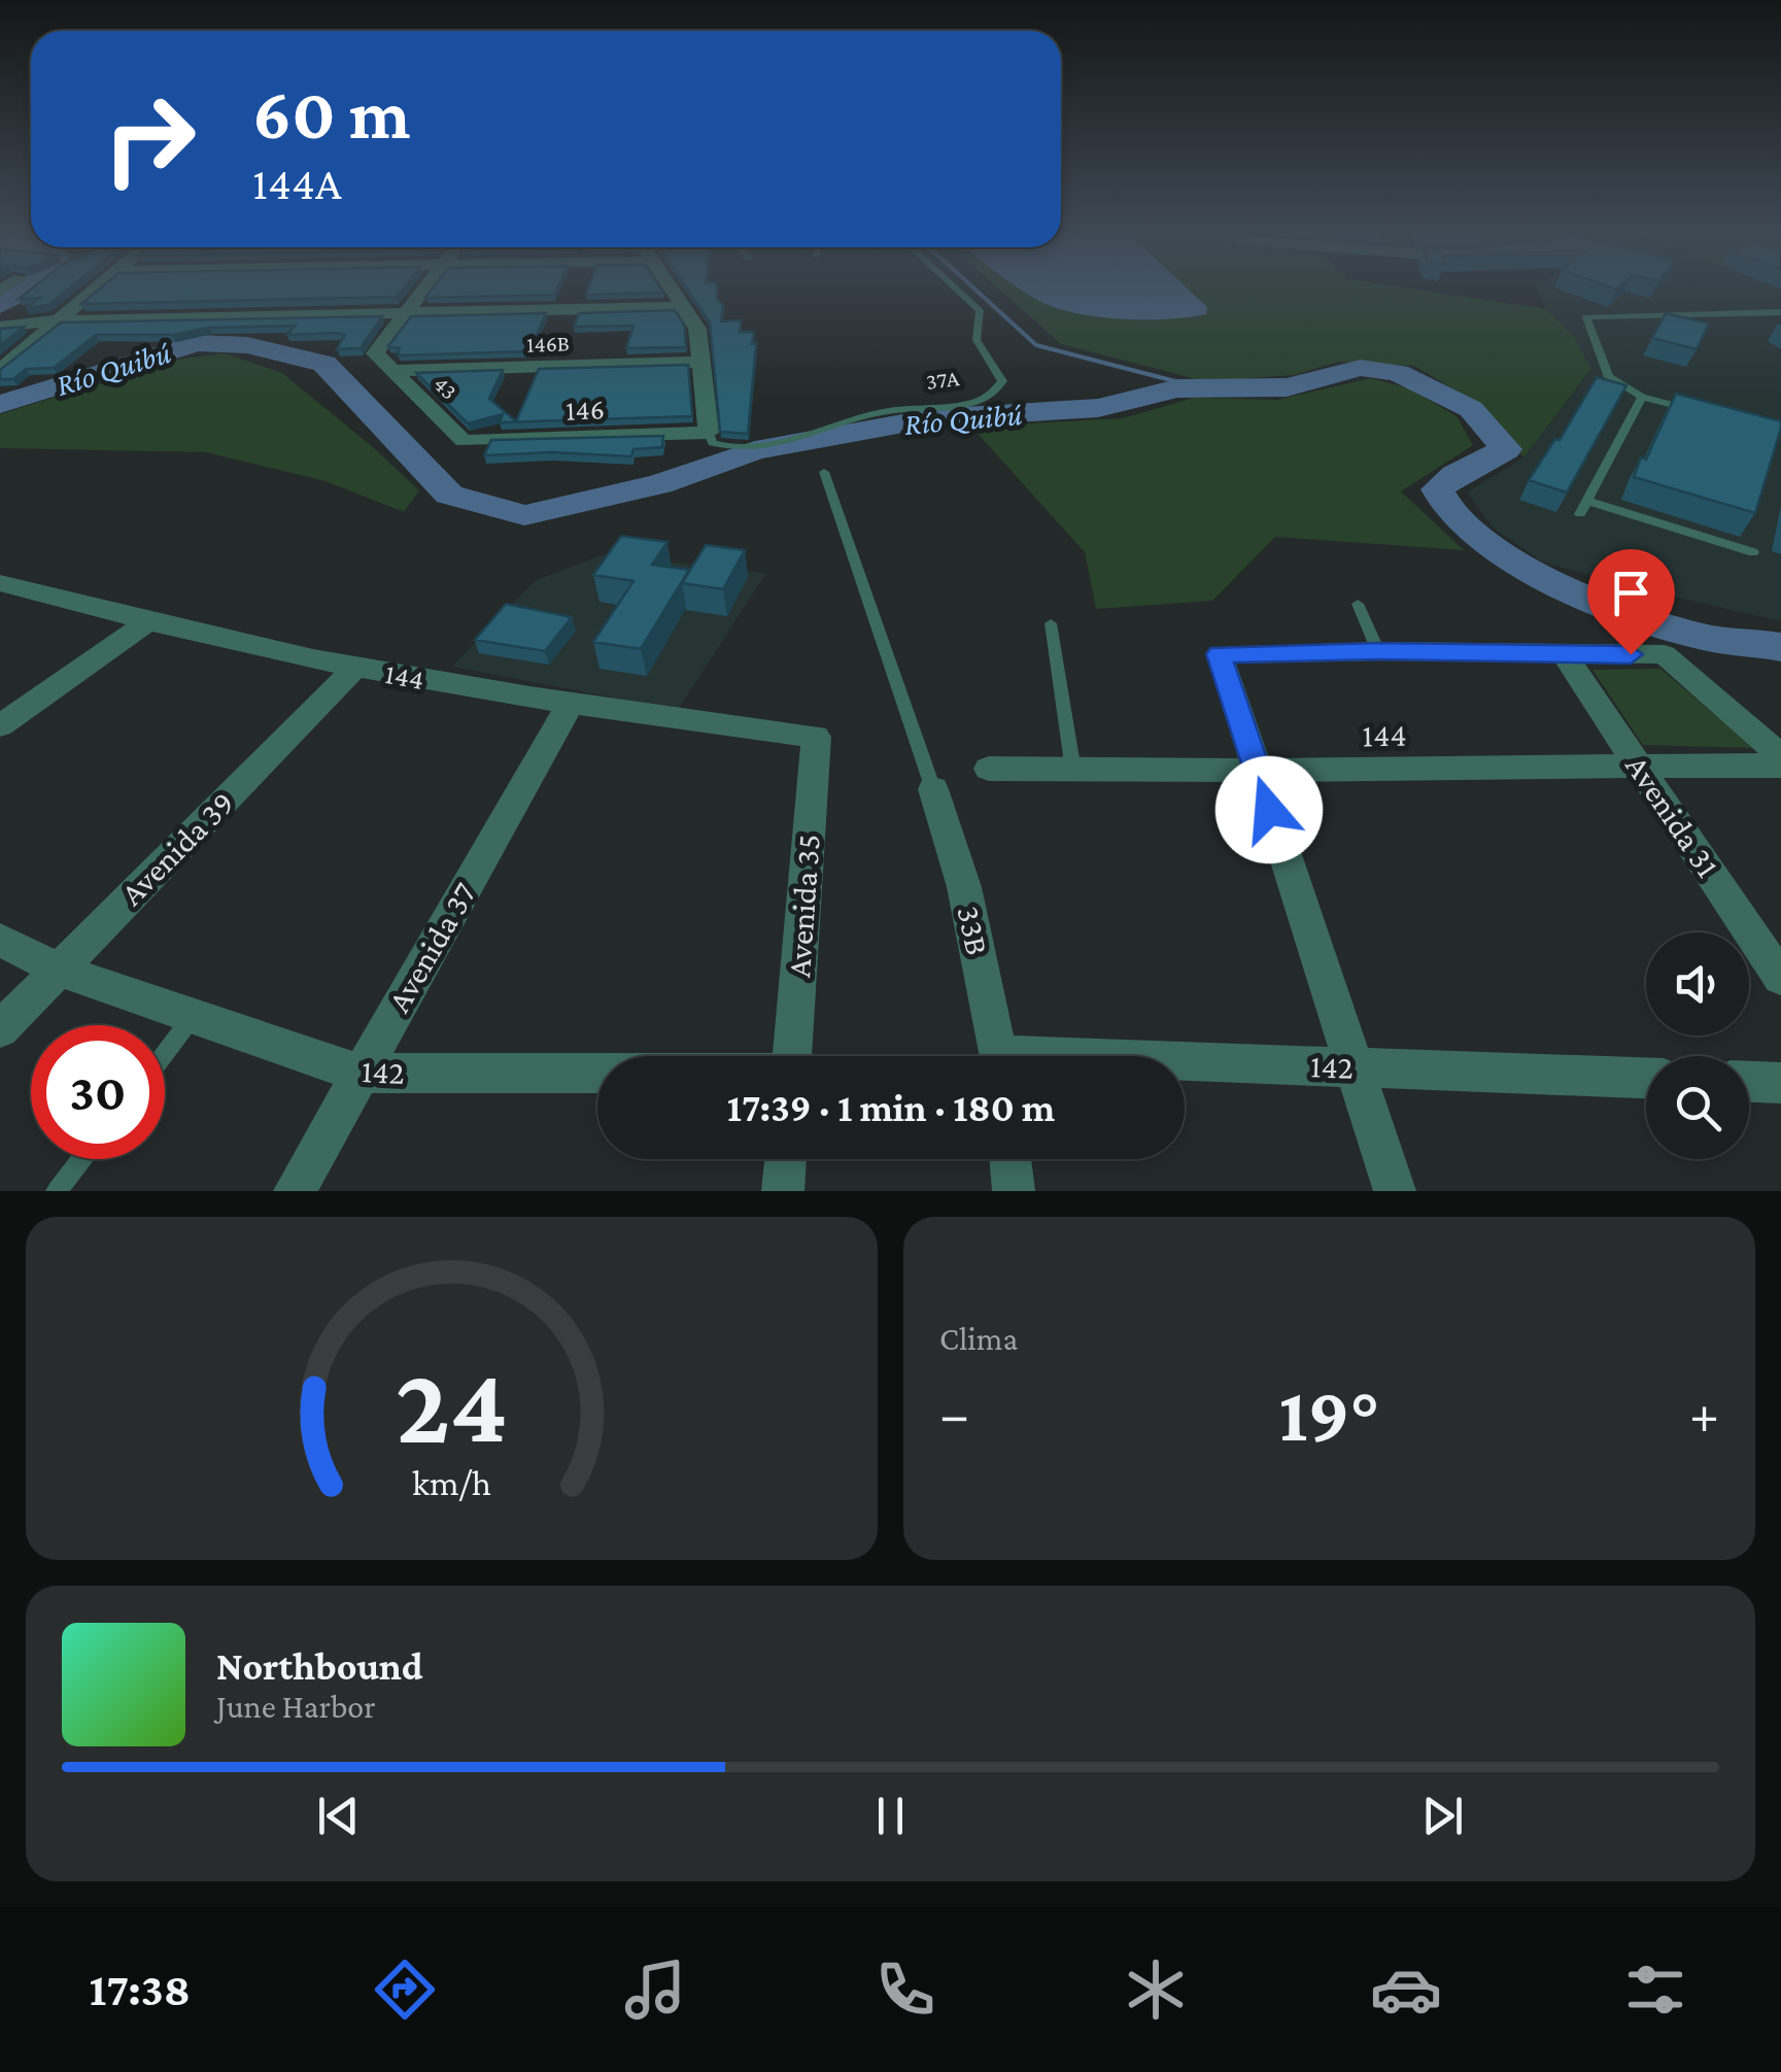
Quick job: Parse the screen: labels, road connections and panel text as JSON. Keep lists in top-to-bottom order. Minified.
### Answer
{"streets":{"street":["146B","43","146","144","Avenida 31","Avenida 39","Avenida 35","33B","Avenida 37","142"],"lane":["37A"]},"crossings":[["146B","43"],["37A","146"],["43","146"],["144","Avenida 31"],["144","Avenida 39"],["144","Avenida 35"],["144","Avenida 37"],["Avenida 39","142"],["Avenida 37","142"]],"water":["Río Quibú"],"page":{"turn":["60 m","144A"],"limit":"30","trip":"17:39 · 1 min · 180 m","tile":"Clima","heat":["−","19°","+"],"song":["Northbound","June Harbor"],"tabs":"17:38","gauge":["24","km/h"]}}
